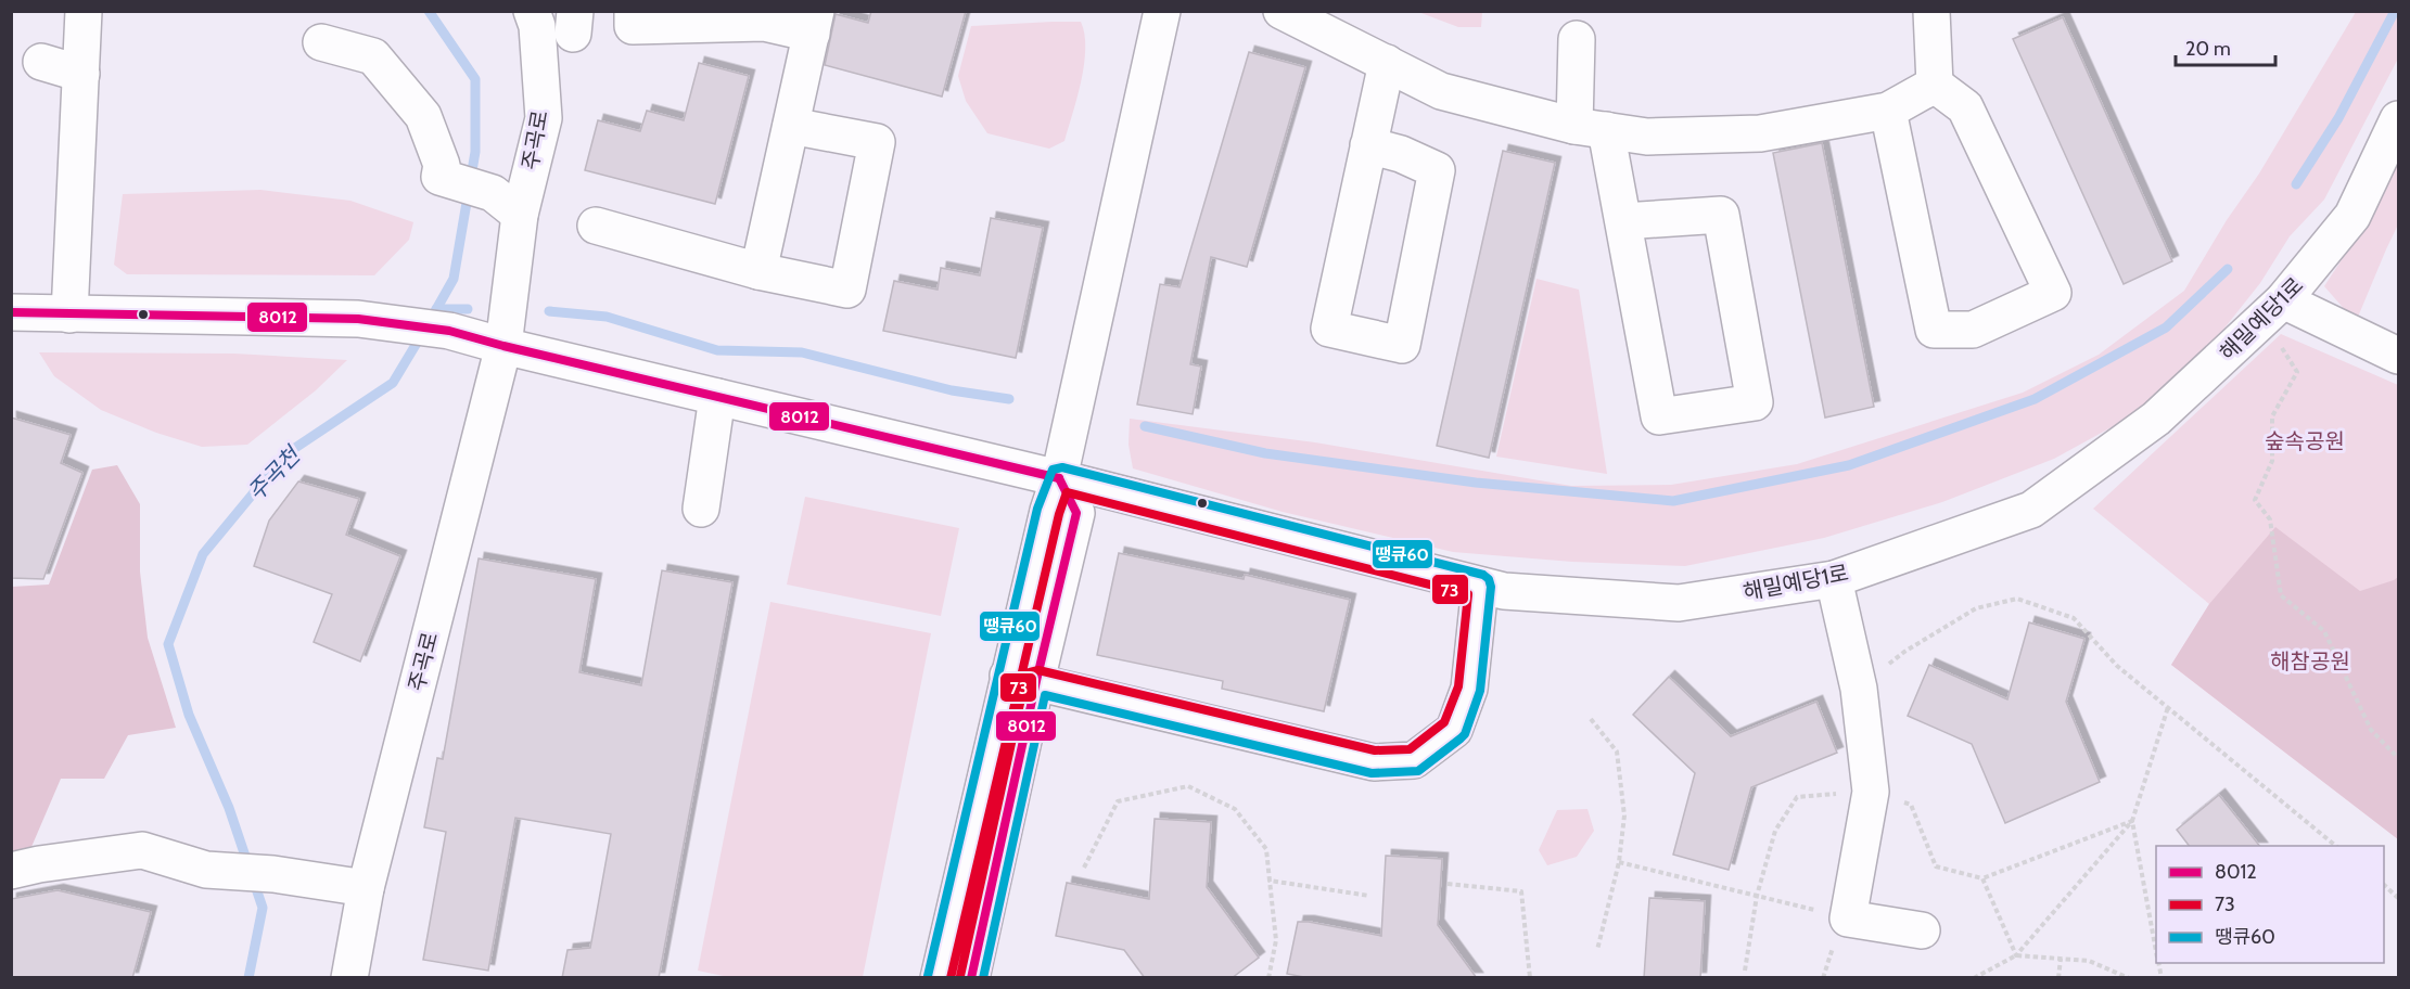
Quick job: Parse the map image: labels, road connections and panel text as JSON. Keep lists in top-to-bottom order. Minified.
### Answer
{"streets":{"street":["주곡로","해밀예당1로"]},"water":["주곡천"],"parks":["숲속공원","해참공원"],"lines":["transit line 8012","transit line 땡큐60","transit line 73"],"legend":["8012","73","땡큐60"],"scale_bar":"20 m"}
